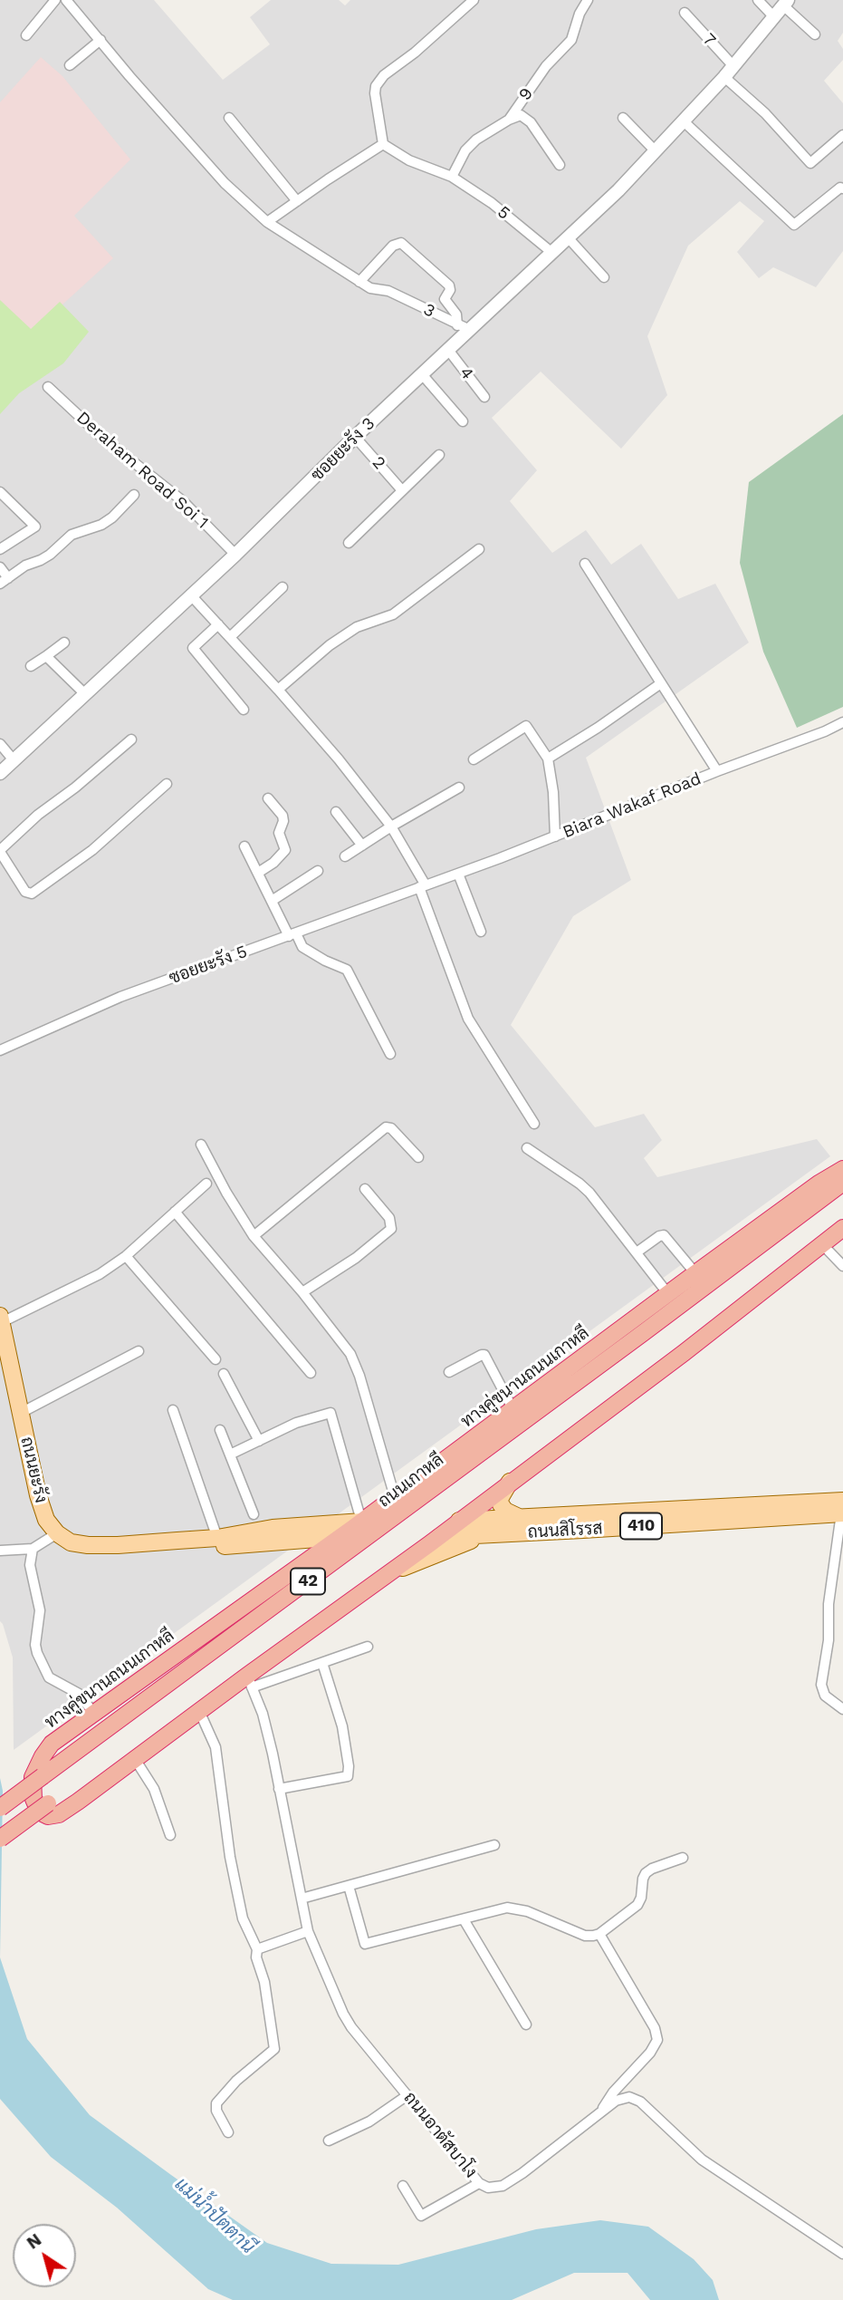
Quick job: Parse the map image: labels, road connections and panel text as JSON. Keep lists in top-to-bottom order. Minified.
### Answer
{"streets":{"highway":["ทางคู่ขนานถนนเกาหลี","ถนนเกาหลี","42"],"main road":["ถนนยะรัง","410","ถนนสิโรรส"],"street":["7","9","5","3","4","ซอยยะรัง 3","2","Deraham Road Soi 1","Biara Wakaf Road","ซอยยะรัง 5","ถนนอาตัสบาโง"]},"crossings":[["7","ซอยยะรัง 3"],["9","5"],["5","ซอยยะรัง 3"],["3","ซอยยะรัง 3"],["4","ซอยยะรัง 3"],["ซอยยะรัง 3","2"],["ซอยยะรัง 3","Deraham Road Soi 1"],["Biara Wakaf Road","ซอยยะรัง 5"],["ทางคู่ขนานถนนเกาหลี","ถนนสิโรรส"],["ทางคู่ขนานถนนเกาหลี","ถนนอาตัสบาโง"]],"water":["แม่น้ำปัตตานี"],"north":"top left"}
